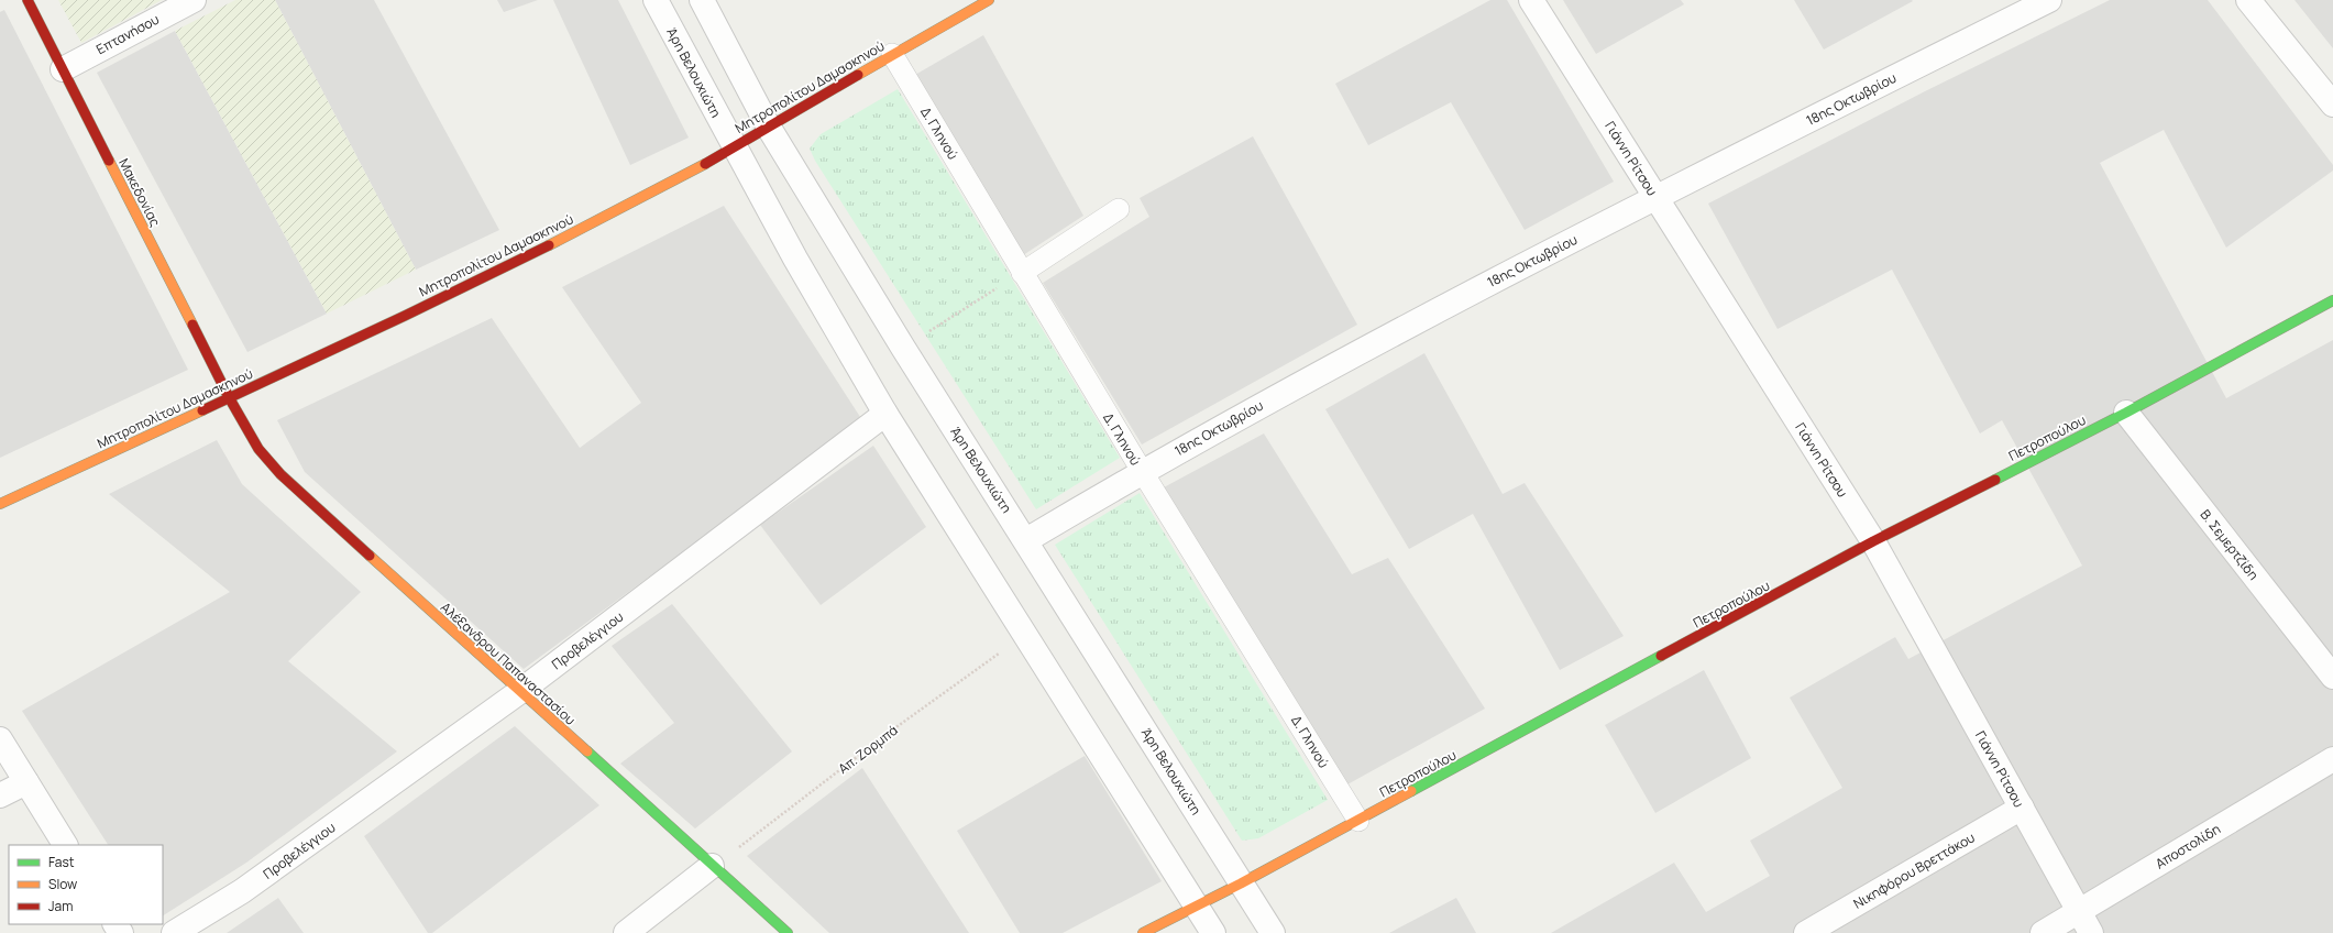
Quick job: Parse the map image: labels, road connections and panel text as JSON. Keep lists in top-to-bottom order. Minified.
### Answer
{"streets":{"street":["Επτανήσου","Άρη Βελουχιώτη","Μητροπολίτου Δαμασκηνού","18ης Οκτωβρίου","Γιάννη Ρίτσου","Μακεδονίας","Πετροπούλου","Β. Σεμερτζίδη","Προβελέγγιου","Αλέξανδρου Παπαναστασίου","Αποστολίδη","Νικηφόρου Βρεττάκου"],"lane":["Δ. Γληνού"],"path":["Απ. Ζορμπά"]},"crossings":[["Επτανήσου","Μακεδονίας"],["Άρη Βελουχιώτη","Μητροπολίτου Δαμασκηνού"],["Άρη Βελουχιώτη","18ης Οκτωβρίου"],["Άρη Βελουχιώτη","Πετροπούλου"],["Άρη Βελουχιώτη","Προβελέγγιου"],["Άρη Βελουχιώτη","Απ. Ζορμπά"],["Μητροπολίτου Δαμασκηνού","Δ. Γληνού"],["Μητροπολίτου Δαμασκηνού","Μακεδονίας"],["Μητροπολίτου Δαμασκηνού","Αλέξανδρου Παπαναστασίου"],["18ης Οκτωβρίου","Δ. Γληνού"],["18ης Οκτωβρίου","Γιάννη Ρίτσου"],["Δ. Γληνού","Πετροπούλου"],["Γιάννη Ρίτσου","Πετροπούλου"],["Γιάννη Ρίτσου","Αποστολίδη"],["Γιάννη Ρίτσου","Νικηφόρου Βρεττάκου"],["Μακεδονίας","Αλέξανδρου Παπαναστασίου"],["Πετροπούλου","Β. Σεμερτζίδη"],["Προβελέγγιου","Αλέξανδρου Παπαναστασίου"],["Αλέξανδρου Παπαναστασίου","Απ. Ζορμπά"]],"legend":["Fast","Slow","Jam"]}
